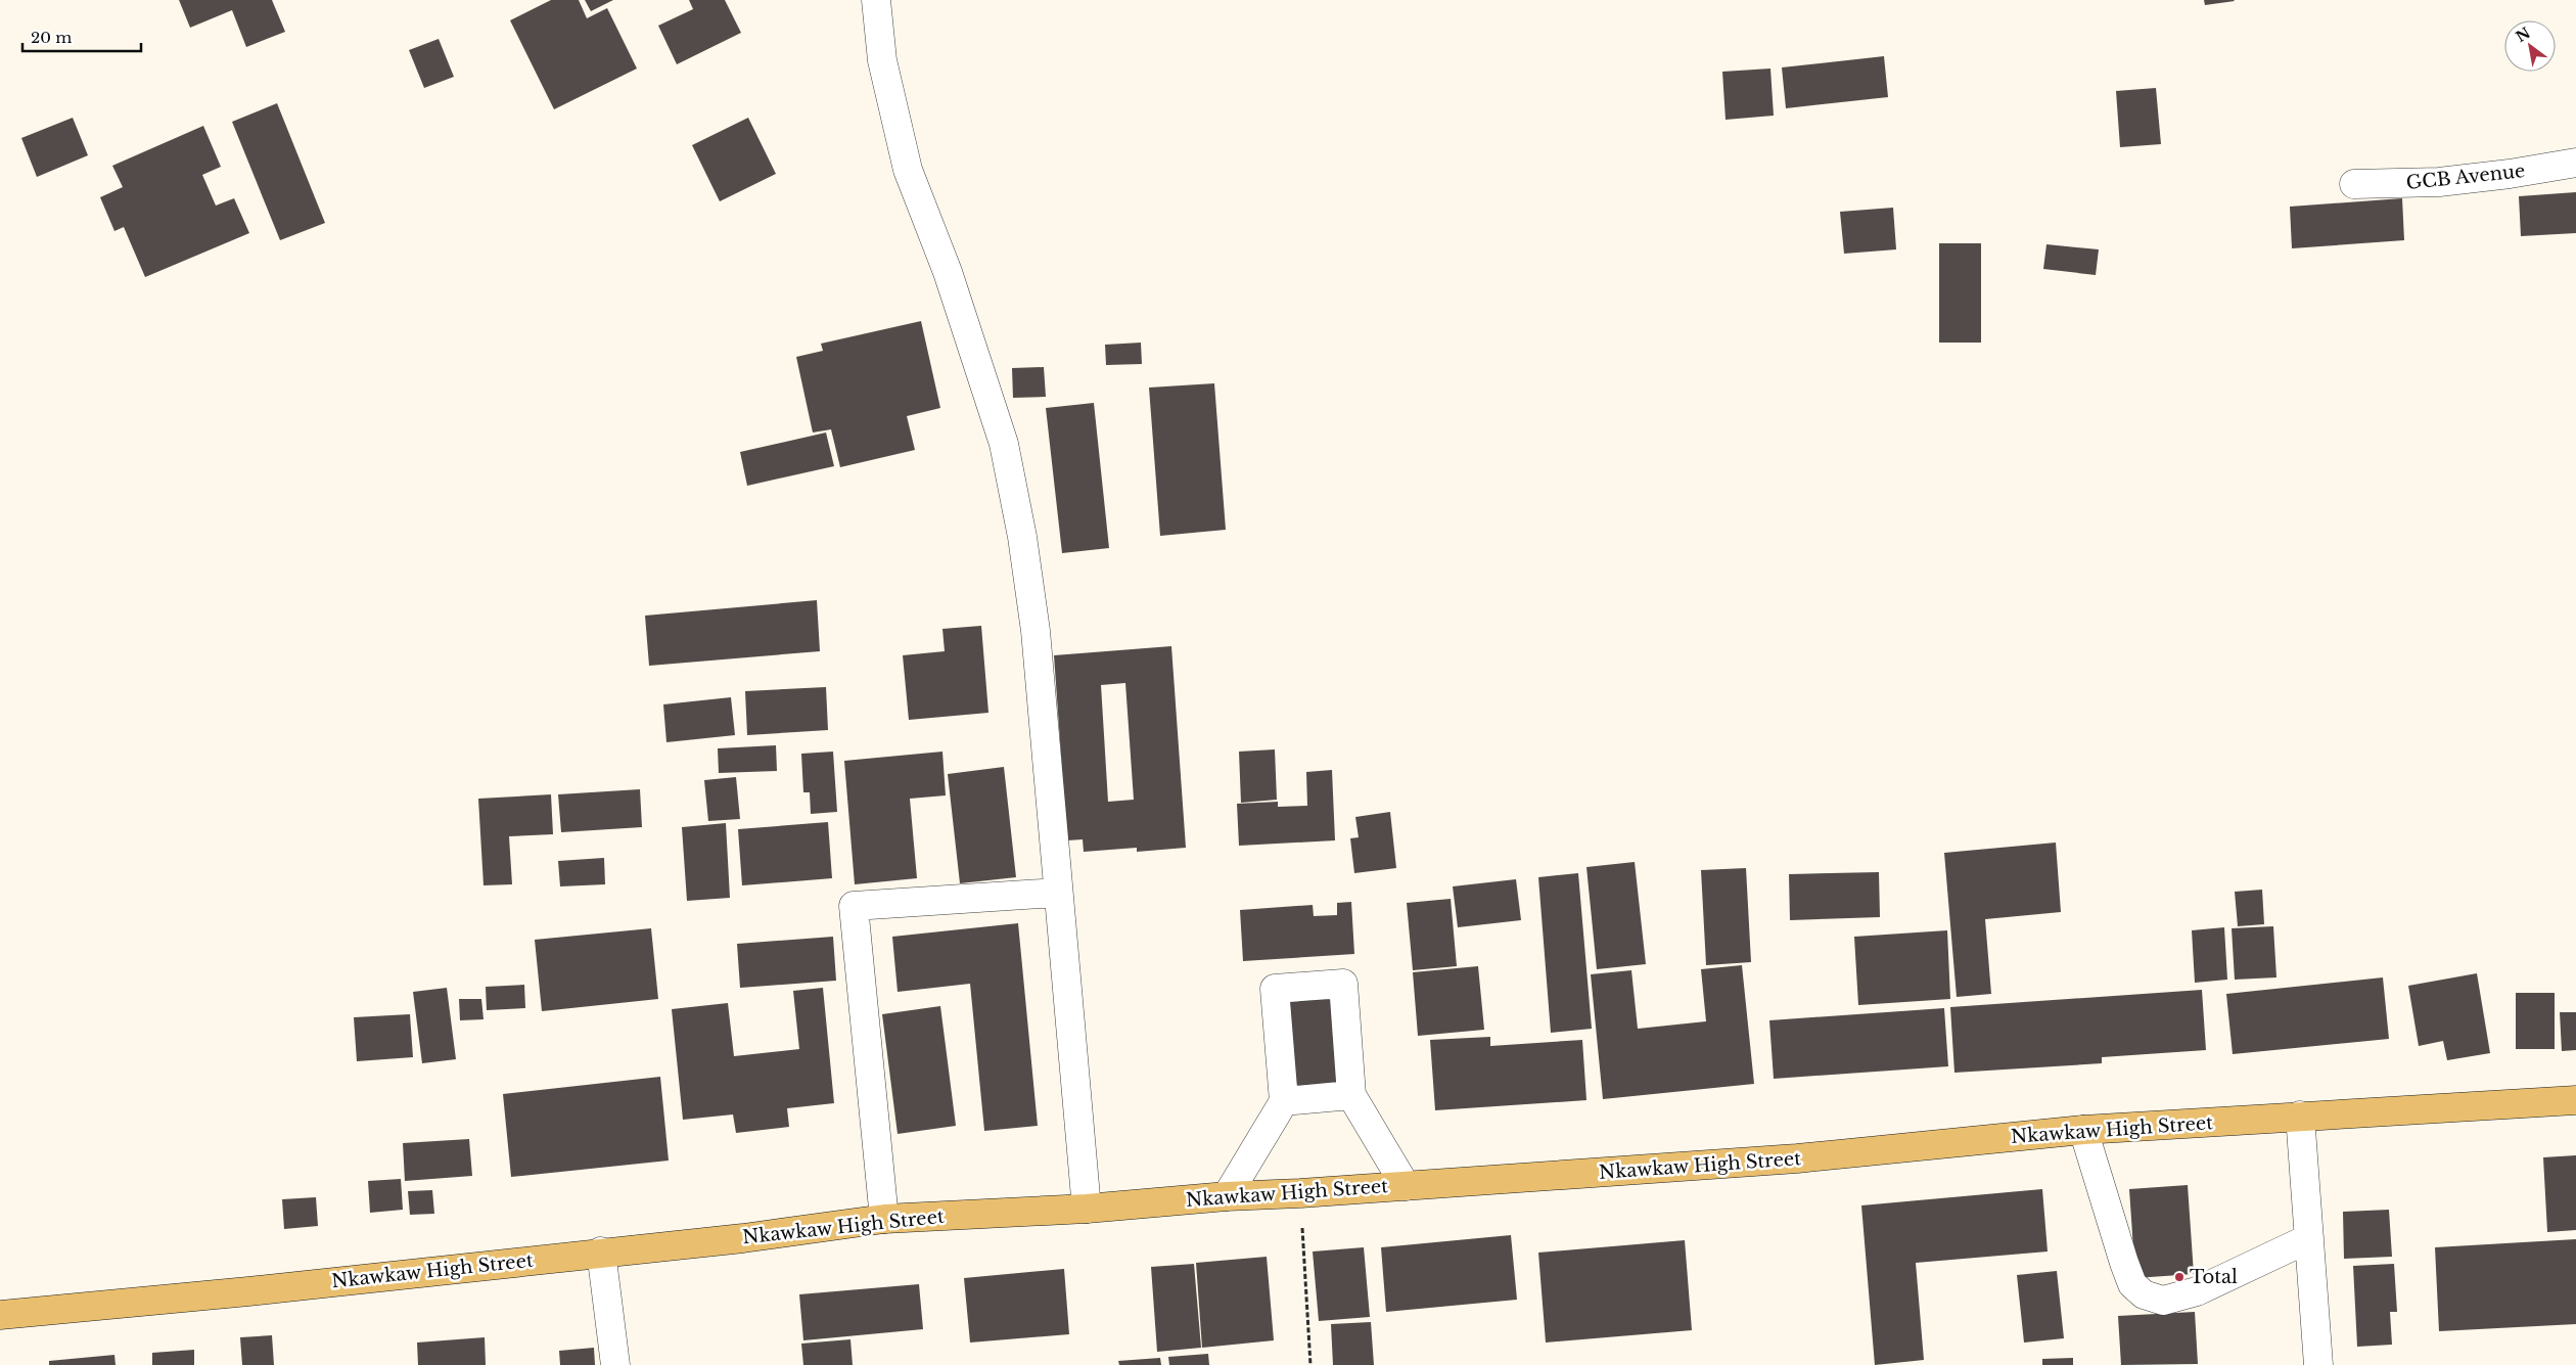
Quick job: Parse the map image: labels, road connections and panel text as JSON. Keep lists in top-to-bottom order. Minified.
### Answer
{"streets":{"main road":["Nkawkaw High Street"],"street":["GCB Avenue"]},"places":["Total"],"scale_bar":"20 m","north":"top left"}
